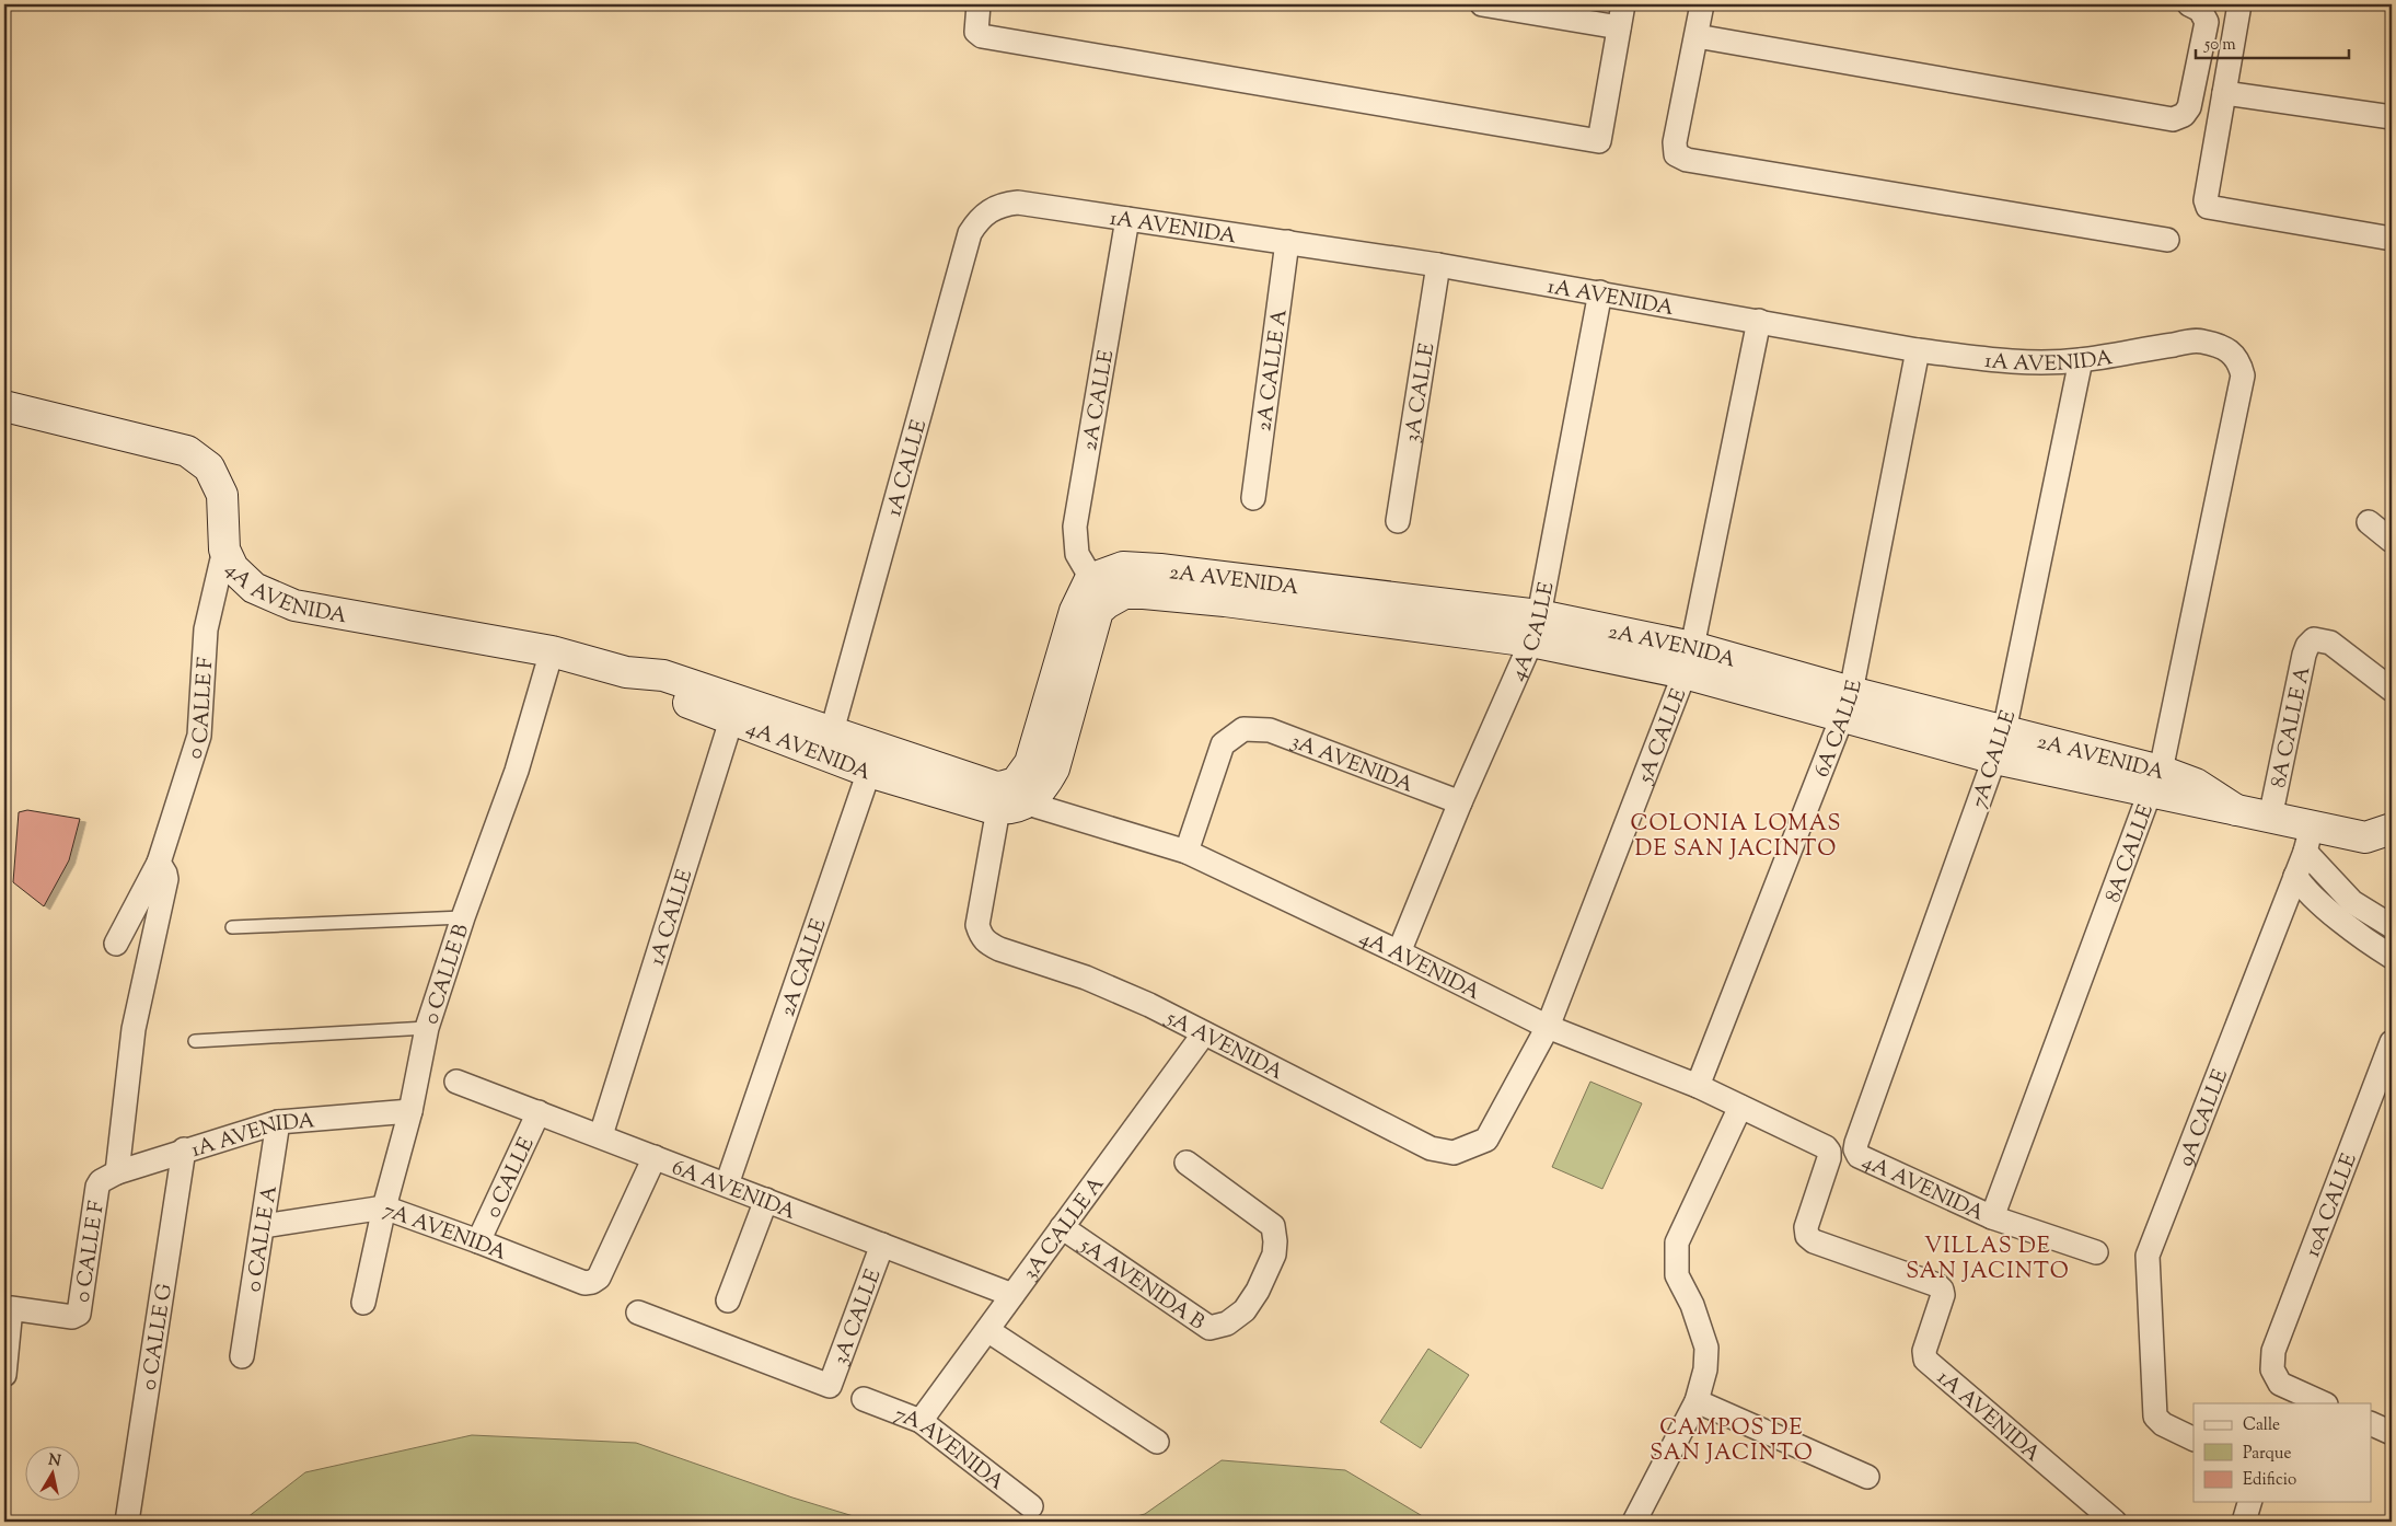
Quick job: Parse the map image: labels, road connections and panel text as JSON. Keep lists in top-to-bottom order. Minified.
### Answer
{"streets":{"street":["1A AVENIDA","2A CALLE A","3A CALLE","2A CALLE","1A CALLE","2A AVENIDA","4A AVENIDA","4A CALLE","0 CALLE F","6A CALLE","8A CALLE A","5A CALLE","7A CALLE","3A AVENIDA","8A CALLE","0 CALLE B","5A AVENIDA","9A CALLE","0 CALLE","6A AVENIDA","10A CALLE","3A CALLE A","7A AVENIDA","0 CALLE A","5A AVENIDA B","0 CALLE G"]},"crossings":[["1A AVENIDA","2A CALLE A"],["1A AVENIDA","3A CALLE"],["1A AVENIDA","2A CALLE"],["1A AVENIDA","1A CALLE"],["1A AVENIDA","4A AVENIDA"],["1A AVENIDA","4A CALLE"],["1A AVENIDA","0 CALLE F"],["1A AVENIDA","6A CALLE"],["1A AVENIDA","5A CALLE"],["1A AVENIDA","7A CALLE"],["1A AVENIDA","8A CALLE"],["1A AVENIDA","0 CALLE B"],["1A AVENIDA","0 CALLE A"],["1A AVENIDA","0 CALLE G"],["3A CALLE","6A AVENIDA"],["2A CALLE","2A AVENIDA"],["2A CALLE","4A AVENIDA"],["2A CALLE","6A AVENIDA"],["1A CALLE","4A AVENIDA"],["1A CALLE","6A AVENIDA"],["2A AVENIDA","4A CALLE"],["2A AVENIDA","6A CALLE"],["2A AVENIDA","8A CALLE A"],["2A AVENIDA","5A CALLE"],["2A AVENIDA","7A CALLE"],["2A AVENIDA","8A CALLE"],["2A AVENIDA","9A CALLE"],["4A AVENIDA","4A CALLE"],["4A AVENIDA","0 CALLE F"],["4A AVENIDA","6A CALLE"],["4A AVENIDA","5A CALLE"],["4A AVENIDA","7A CALLE"],["4A AVENIDA","3A AVENIDA"],["4A AVENIDA","8A CALLE"],["4A AVENIDA","0 CALLE B"],["4A AVENIDA","5A AVENIDA"],["4A CALLE","3A AVENIDA"],["5A CALLE","5A AVENIDA"],["0 CALLE B","7A AVENIDA"],["5A AVENIDA","3A CALLE A"],["0 CALLE","6A AVENIDA"],["0 CALLE","7A AVENIDA"],["6A AVENIDA","3A CALLE A"],["6A AVENIDA","7A AVENIDA"],["3A CALLE A","7A AVENIDA"],["3A CALLE A","5A AVENIDA B"],["7A AVENIDA","0 CALLE A"]],"districts":["COLONIA LOMAS DE SAN JACINTO","VILLAS DE SAN JACINTO","CAMPOS DE SAN JACINTO"],"legend":["Calle","Parque","Edificio"],"scale_bar":"50 m","north":"top"}
